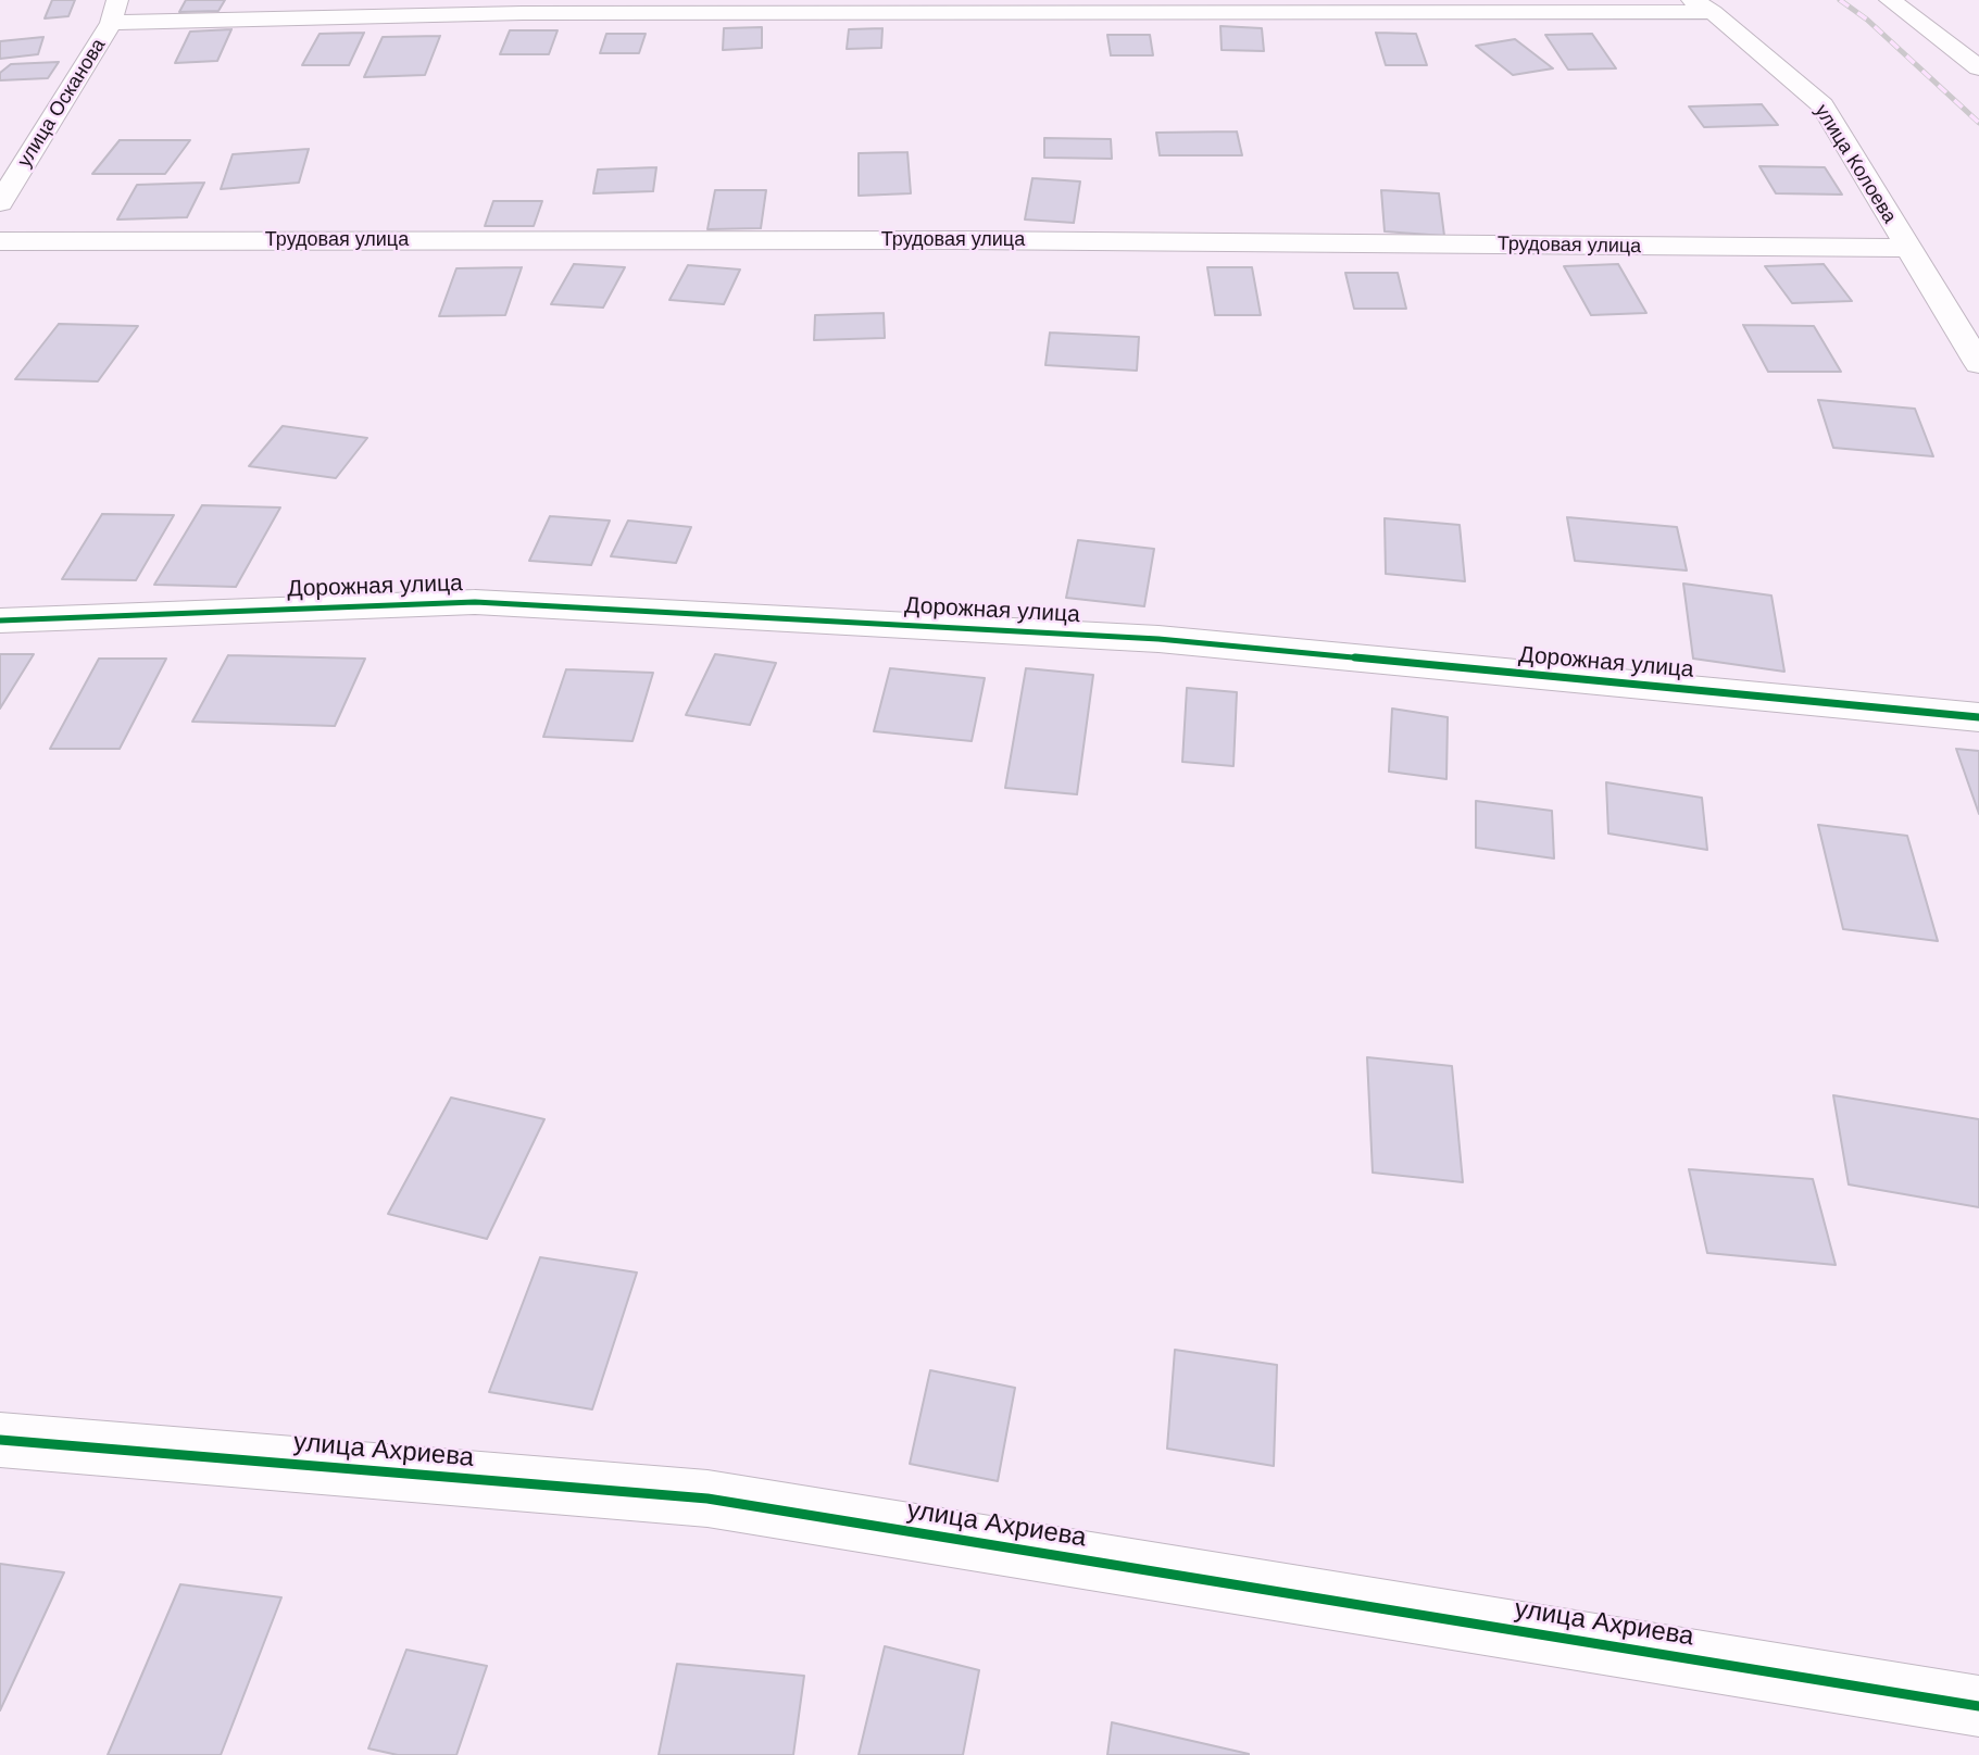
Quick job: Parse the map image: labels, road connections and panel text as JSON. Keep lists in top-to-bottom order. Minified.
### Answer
{"streets":{"street":["улица Осканова","улица Колоева","Трудовая улица","Дорожная улица","улица Ахриева"]},"crossings":[["улица Колоева","Трудовая улица"]]}
